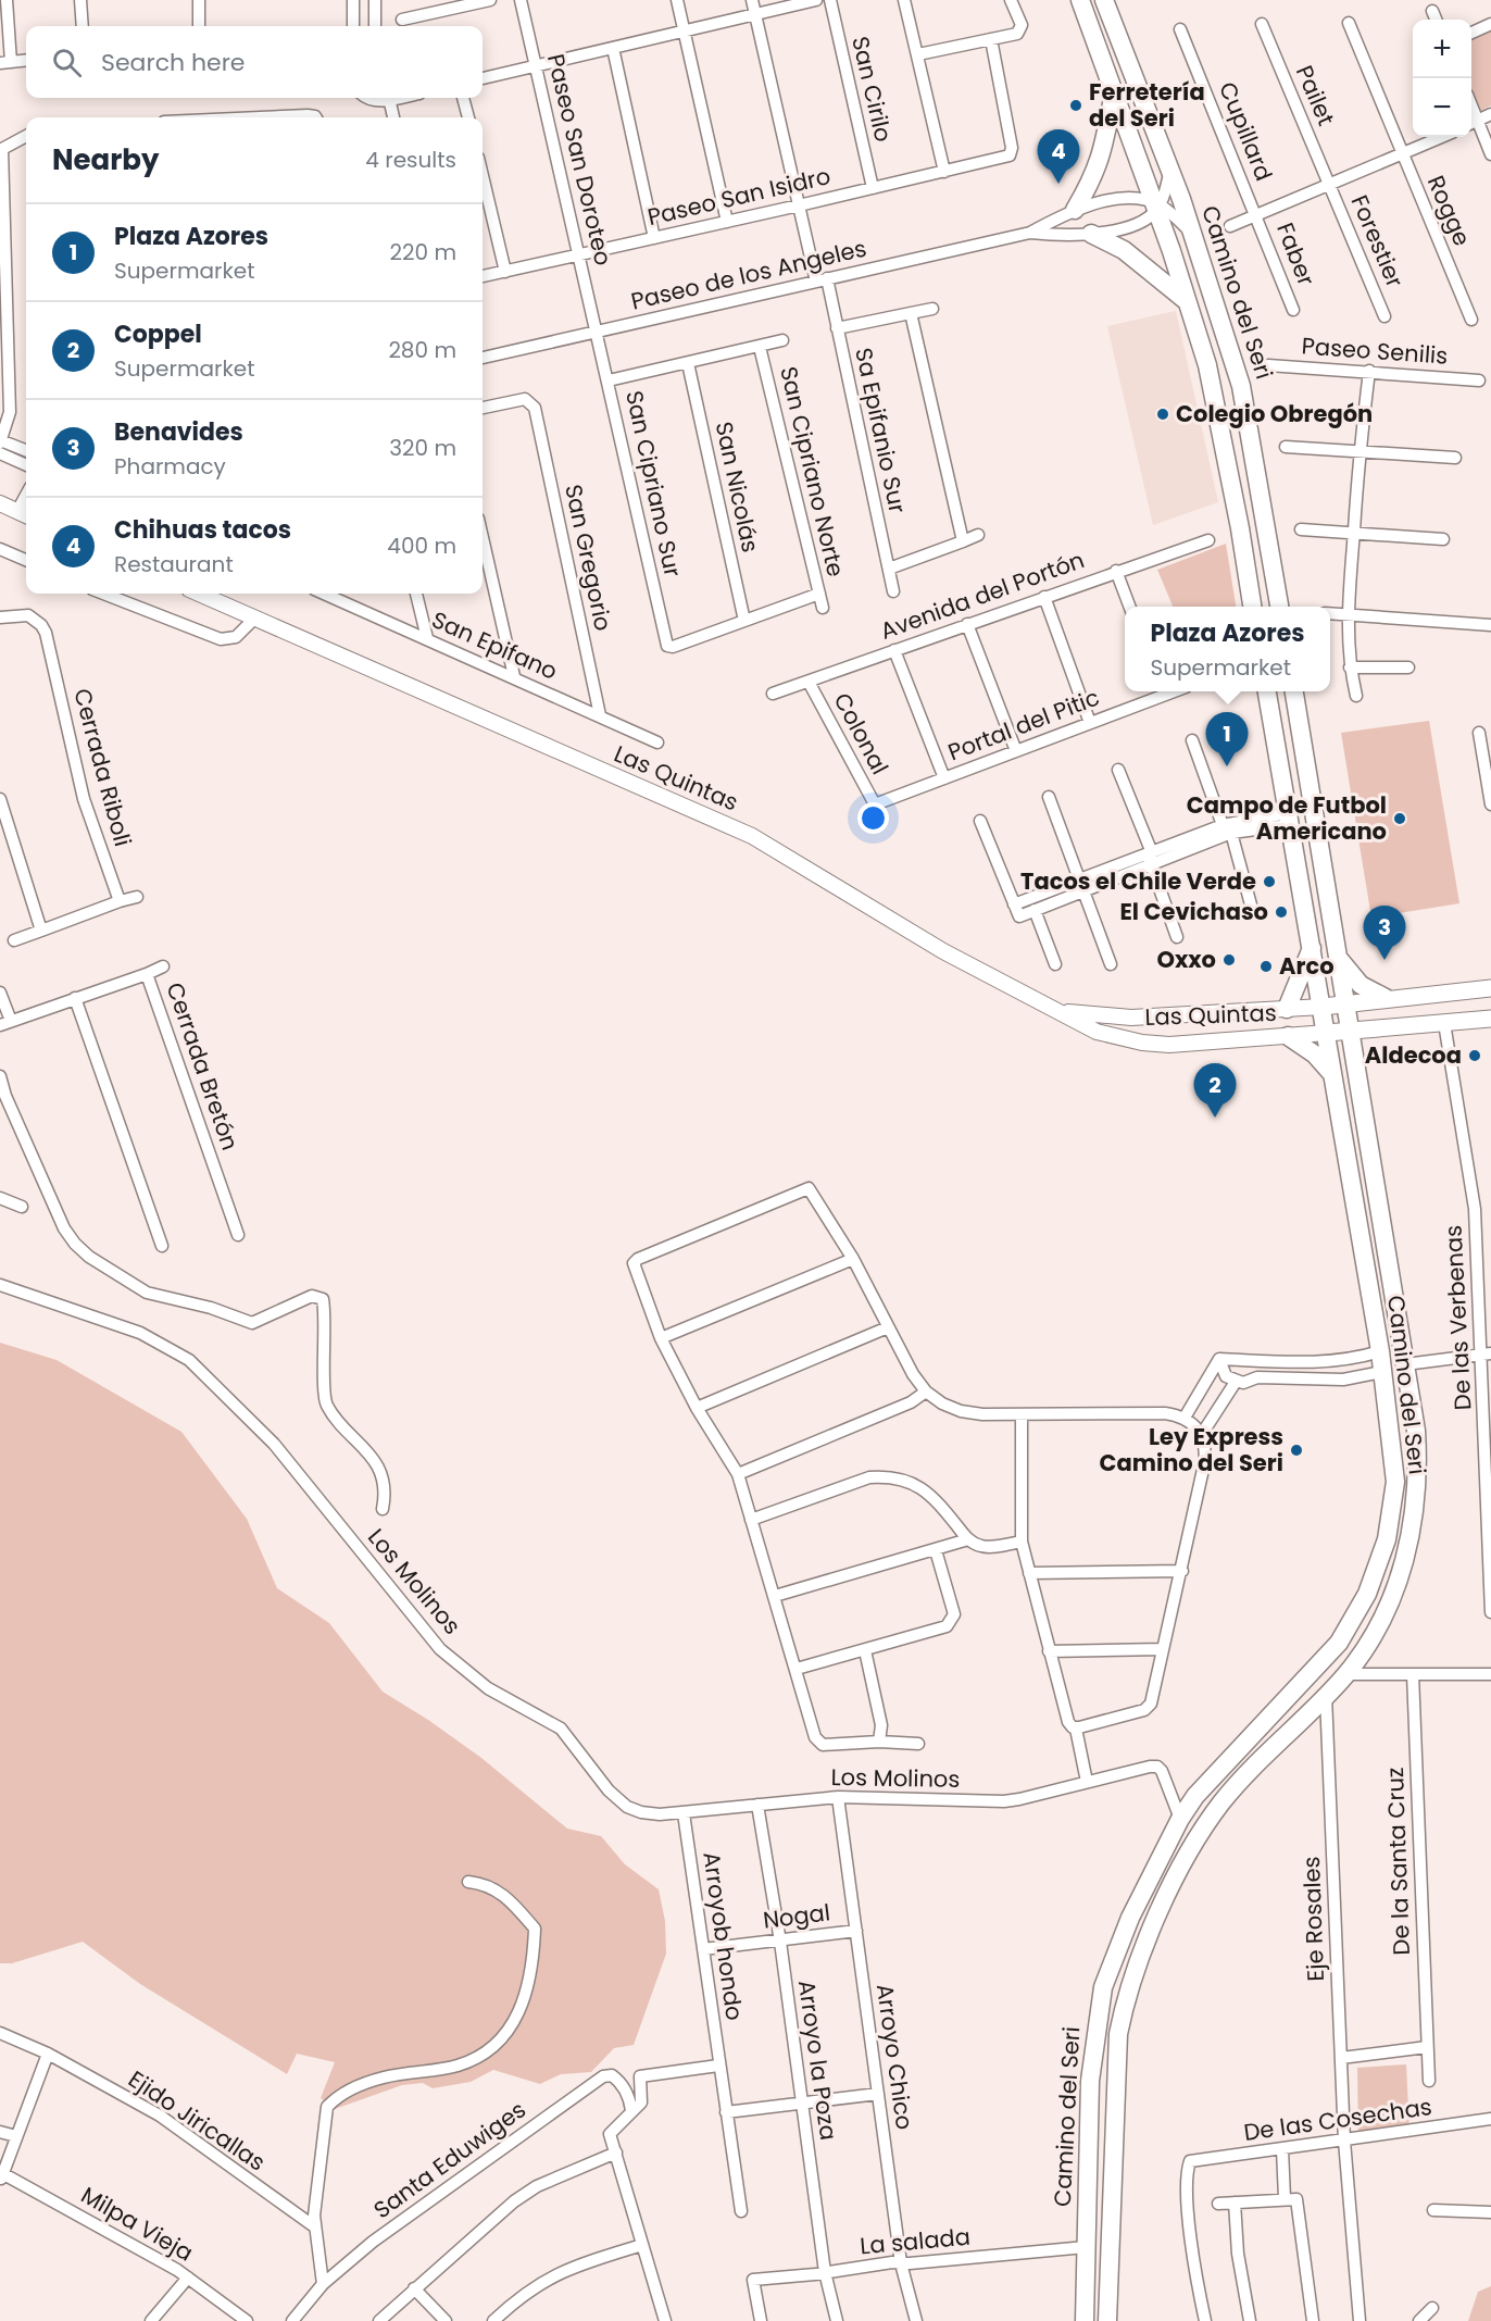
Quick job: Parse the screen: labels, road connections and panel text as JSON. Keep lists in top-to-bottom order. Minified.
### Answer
{"streets":{"main road":["Camino del Seri"],"street":["San Cirilo","Pailet","Cupillard","Paseo San Doroteo","Paseo San Isidro","Rogge","Forestier","Faber","Paseo de los Angeles","Paseo Senilis","Sa Epifanio Sur","San Cipriano Norte","San Cipriano Sur","San Nicolás","San Gregorio","Avenida del Portón","San Epifano","Portal del Pitic","Colonal","Cerrada Riboli","Las Quintas","Cerrada Bretón","De las Verbenas","Los Molinos","De la Santa Cruz","Nogal","Eje Rosales","Arroyob hondo","Arroyo Chico","Arroyo la Poza","De las Cosechas","Ejido Jiricallas","Santa Eduwiges","Milpa Vieja","La salada"]},"crossings":[["San Cirilo","Paseo San Isidro"],["Pailet","Forestier"],["Cupillard","Faber"],["Paseo San Doroteo","Paseo San Isidro"],["Paseo San Doroteo","Paseo de los Angeles"],["Paseo San Doroteo","San Cipriano Sur"],["Paseo San Isidro","Sa Epifanio Sur"],["Paseo de los Angeles","Sa Epifanio Sur"],["Paseo de los Angeles","San Cipriano Sur"],["Camino del Seri","Las Quintas"],["Camino del Seri","Los Molinos"],["Camino del Seri","Eje Rosales"],["Camino del Seri","La salada"],["San Cipriano Sur","San Nicolás"],["San Gregorio","San Epifano"],["Avenida del Portón","Colonal"],["Portal del Pitic","Colonal"],["Los Molinos","Arroyob hondo"],["Los Molinos","Arroyo Chico"],["Los Molinos","Arroyo la Poza"],["Nogal","Arroyob hondo"],["Nogal","Arroyo Chico"],["Nogal","Arroyo la Poza"],["Eje Rosales","De las Cosechas"],["Arroyo Chico","La salada"],["Arroyo la Poza","La salada"]],"places":["Ferretería del Seri","Colegio Obregón","Campo de Futbol Americano","Tacos el Chile Verde","El Cevichaso","Oxxo","Arco","Aldecoa","Ley Express Camino del Seri"],"page":{"map_buttons":["+","−"],"search":"Search here","heading":["Nearby","4 results"],"pins":["4","1","3","2"],"list":[{"mark":"1","name":"Plaza Azores","note":"Supermarket","value":"220 m"},{"mark":"2","name":"Coppel","note":"Supermarket","value":"280 m"},{"mark":"3","name":"Benavides","note":"Pharmacy","value":"320 m"},{"mark":"4","name":"Chihuas tacos","note":"Restaurant","value":"400 m"}],"popup":["Plaza Azores","Supermarket"]}}
